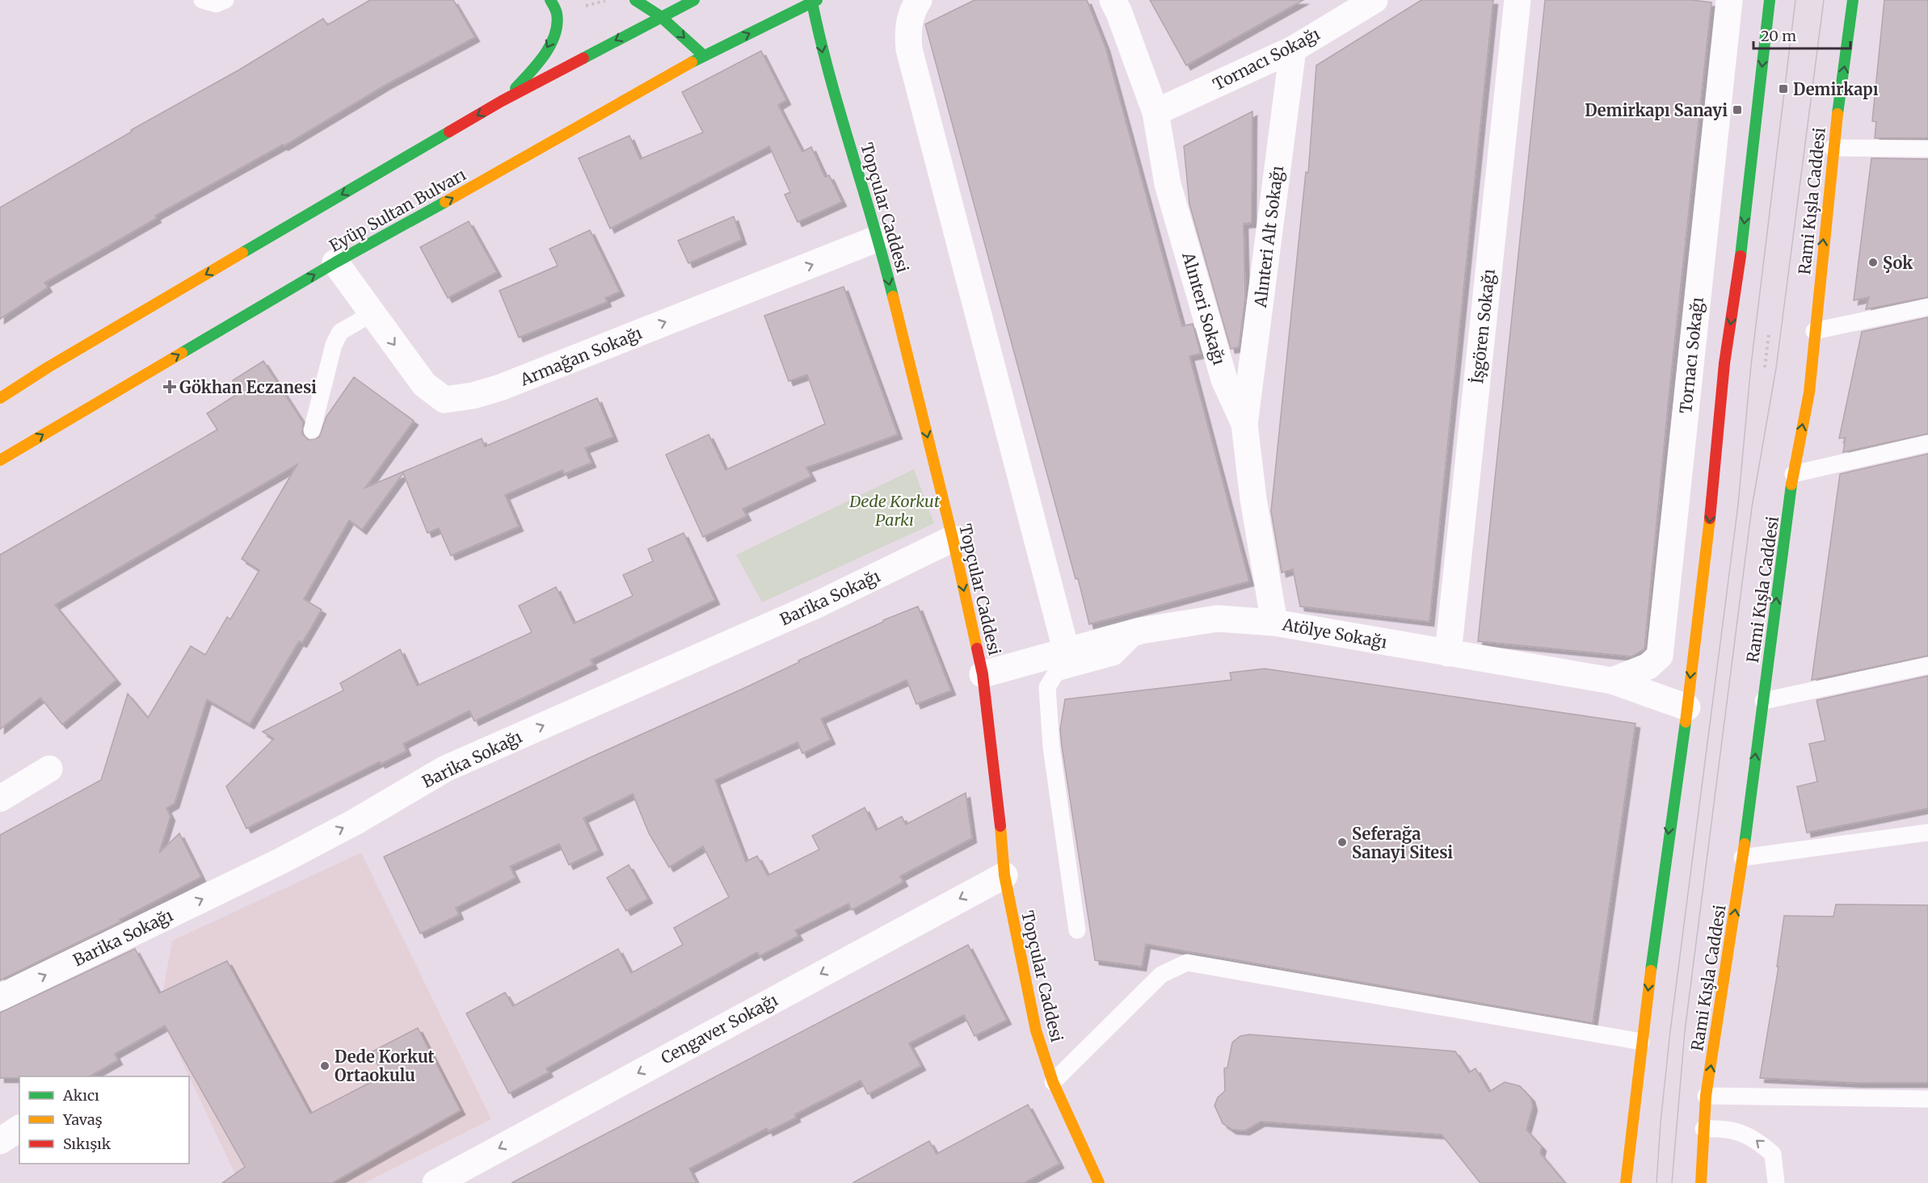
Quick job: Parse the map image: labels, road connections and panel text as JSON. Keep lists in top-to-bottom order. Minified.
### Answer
{"streets":{"main road":["Rami Kışla Caddesi","Topçular Caddesi","Eyüp Sultan Bulvarı"],"street":["Tornacı Sokağı","Alınteri Alt Sokağı","Alınteri Sokağı","İşgören Sokağı","Armağan Sokağı","Barika Sokağı","Atölye Sokağı","Cengaver Sokağı"]},"crossings":[["Tornacı Sokağı","Alınteri Alt Sokağı"],["Tornacı Sokağı","Alınteri Sokağı"],["Tornacı Sokağı","Atölye Sokağı"],["Topçular Caddesi","Eyüp Sultan Bulvarı"],["Topçular Caddesi","Armağan Sokağı"],["Topçular Caddesi","Barika Sokağı"],["Topçular Caddesi","Atölye Sokağı"],["Topçular Caddesi","Cengaver Sokağı"],["Eyüp Sultan Bulvarı","Armağan Sokağı"],["Alınteri Alt Sokağı","Alınteri Sokağı"],["Alınteri Sokağı","Atölye Sokağı"],["İşgören Sokağı","Atölye Sokağı"]],"one_way":["Topçular Caddesi","Armağan Sokağı","Barika Sokağı","Cengaver Sokağı"],"parks":["Dede Korkut Parkı"],"places":{"transit":["Demirkapı","Demirkapı Sanayi"],"other":["Şok","Seferağa Sanayi Sitesi","Dede Korkut Ortaokulu"],"health":["Gökhan Eczanesi"]},"legend":["Akıcı","Yavaş","Sıkışık"],"scale_bar":"20 m"}
